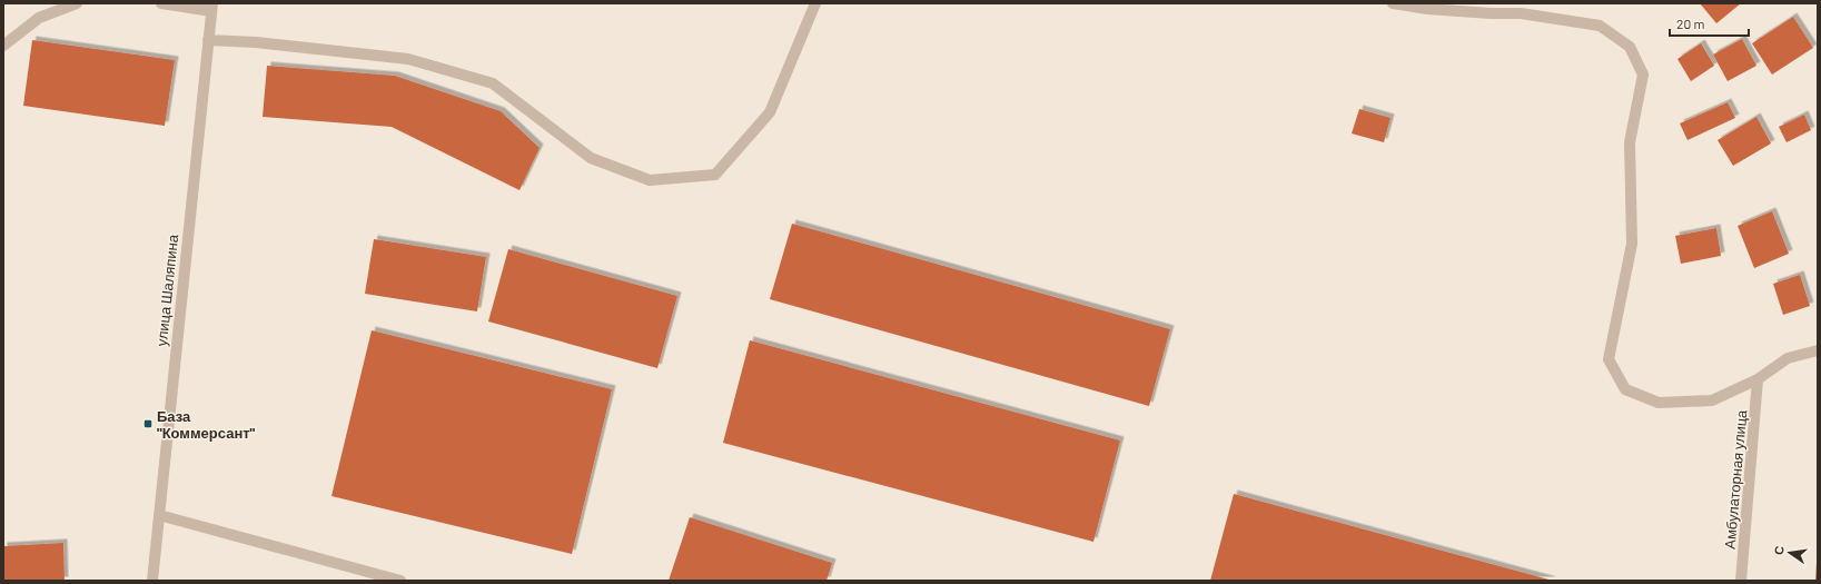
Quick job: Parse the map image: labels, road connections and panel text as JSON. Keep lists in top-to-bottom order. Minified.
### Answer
{"streets":{"street":["улица Шаляпина","Амбулаторная улица"]},"places":{"transit":["База \"Коммерсант\""]},"scale_bar":"20 m","north":"left"}
